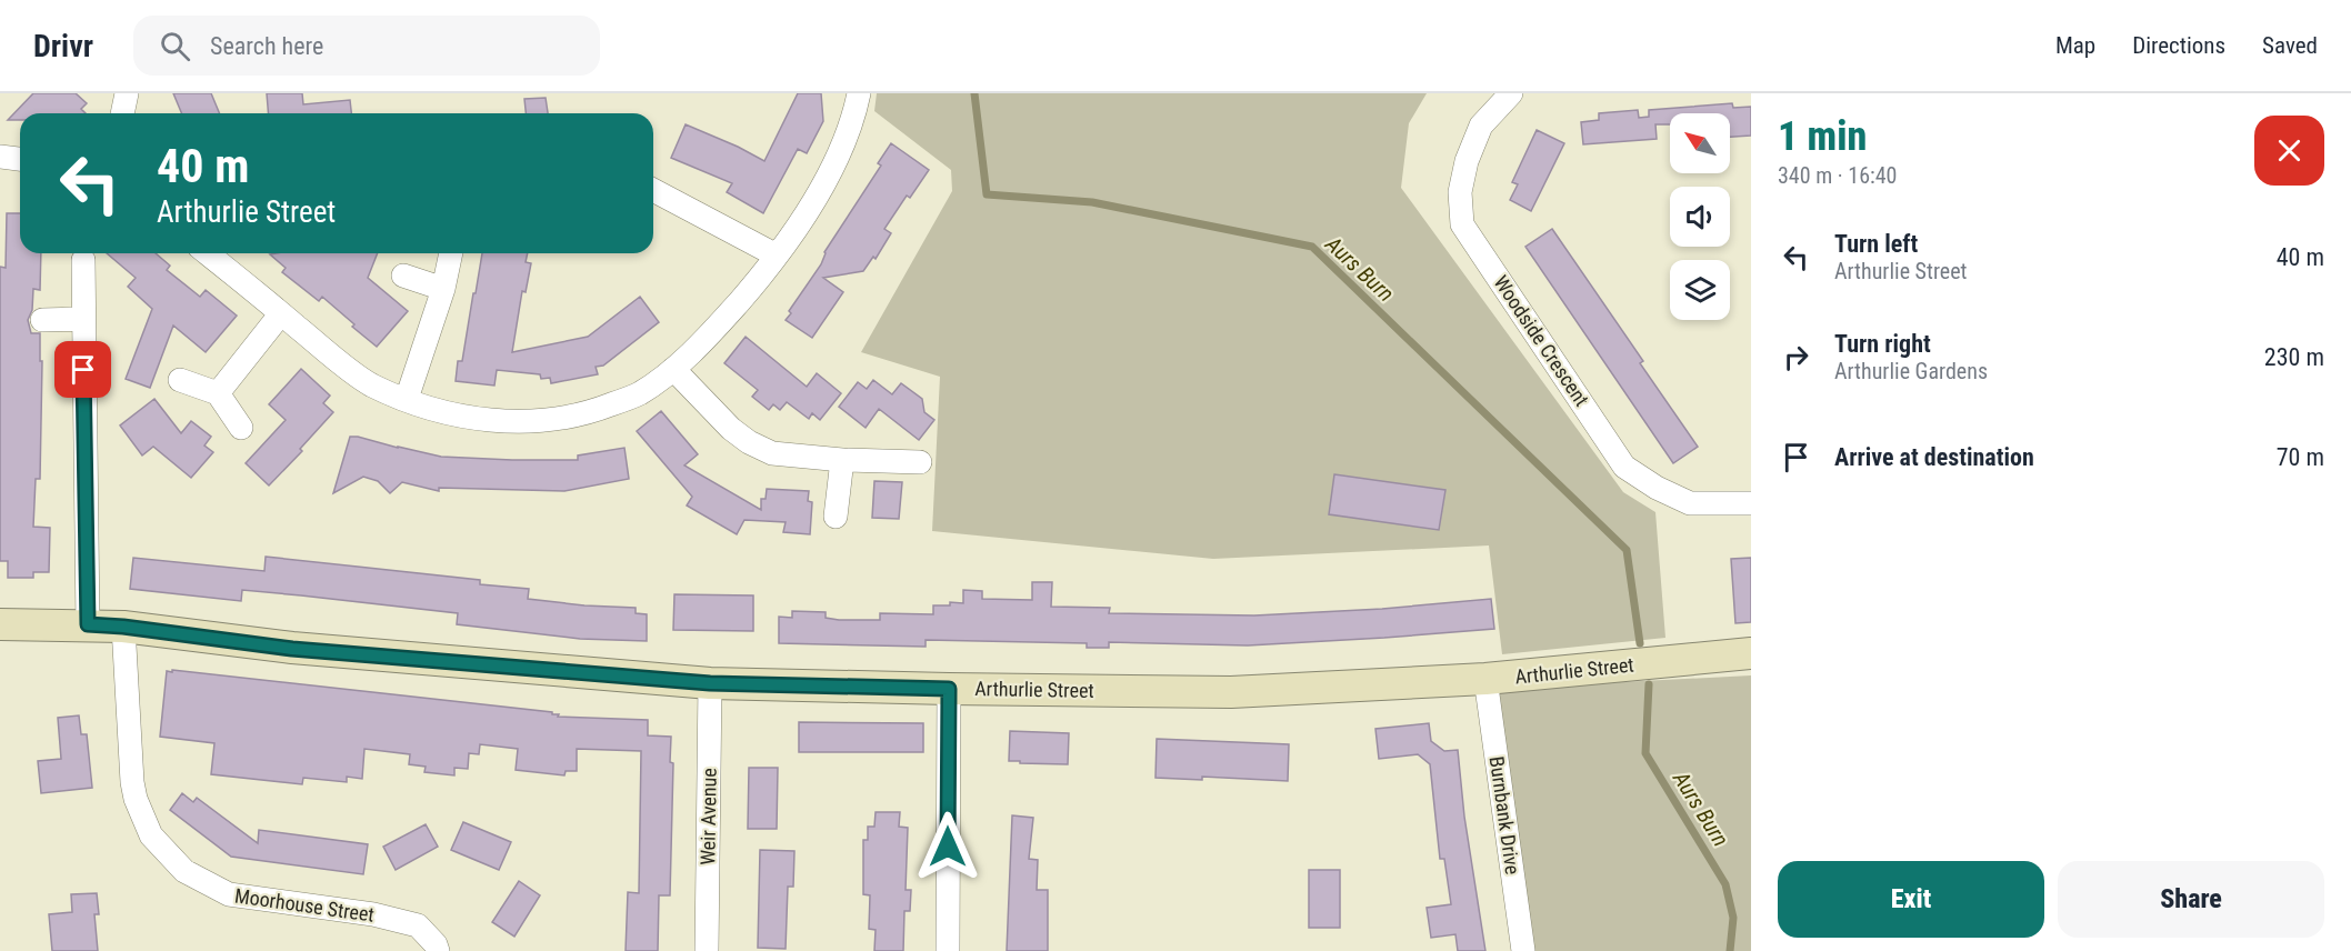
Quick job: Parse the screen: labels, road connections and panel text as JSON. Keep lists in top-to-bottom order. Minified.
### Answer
{"streets":{"street":["Woodside Crescent","Arthurlie Street","Burnbank Drive","Weir Avenue","Moorhouse Street"]},"crossings":[["Arthurlie Street","Burnbank Drive"],["Arthurlie Street","Weir Avenue"],["Arthurlie Street","Moorhouse Street"]],"water":["Aurs Burn"],"north":"top left","page":{"header":"Drivr","search":"Search here","nav":["Map","Directions","Saved"],"heading":["1 min","340 m · 16:40"],"turn":["40 m","Arthurlie Street"],"list":[{"name":"Turn left","note":"Arthurlie Street","value":"40 m"},{"name":"Turn right","note":"Arthurlie Gardens","value":"230 m"},{"name":"Arrive at destination","value":"70 m"}],"buttons":["Exit","Share"]}}
